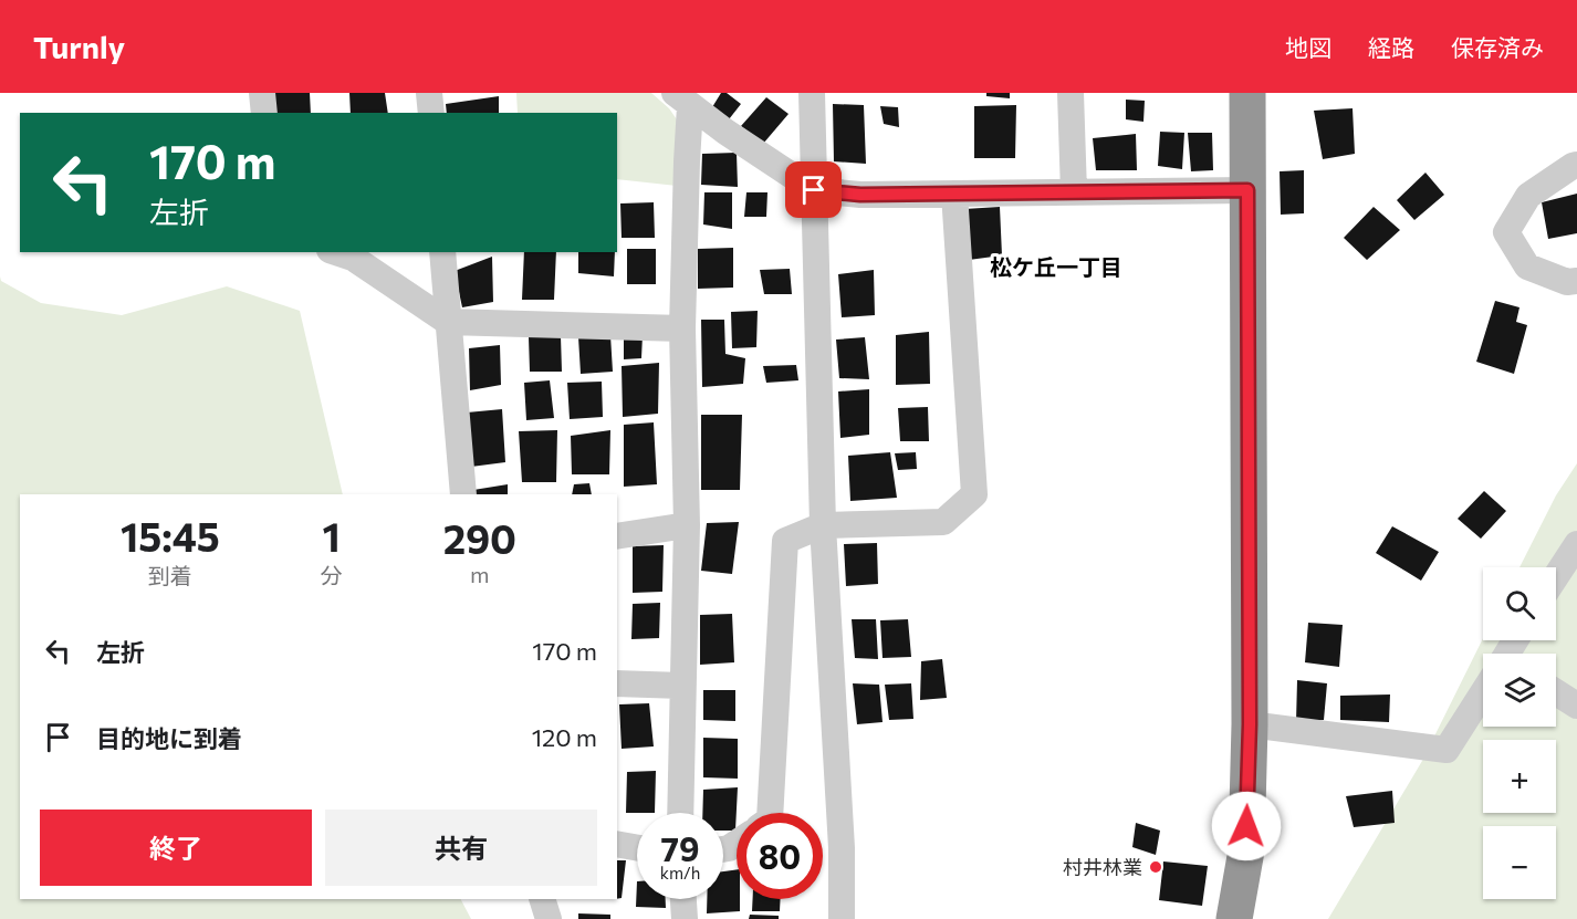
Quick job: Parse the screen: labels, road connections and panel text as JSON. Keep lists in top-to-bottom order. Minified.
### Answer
{"districts":["松ケ丘一丁目"],"places":["村井林業"],"page":{"header":"Turnly","nav":["地図","経路","保存済み"],"turn":["170 m","左折"],"eta":["15:45","到着","1","分","290","m"],"map_buttons":["+","−"],"list":[{"name":"左折","value":"170 m"},{"name":"目的地に到着","value":"120 m"}],"buttons":["終了","共有"],"speed":"79 km/h","limit":"80"}}
